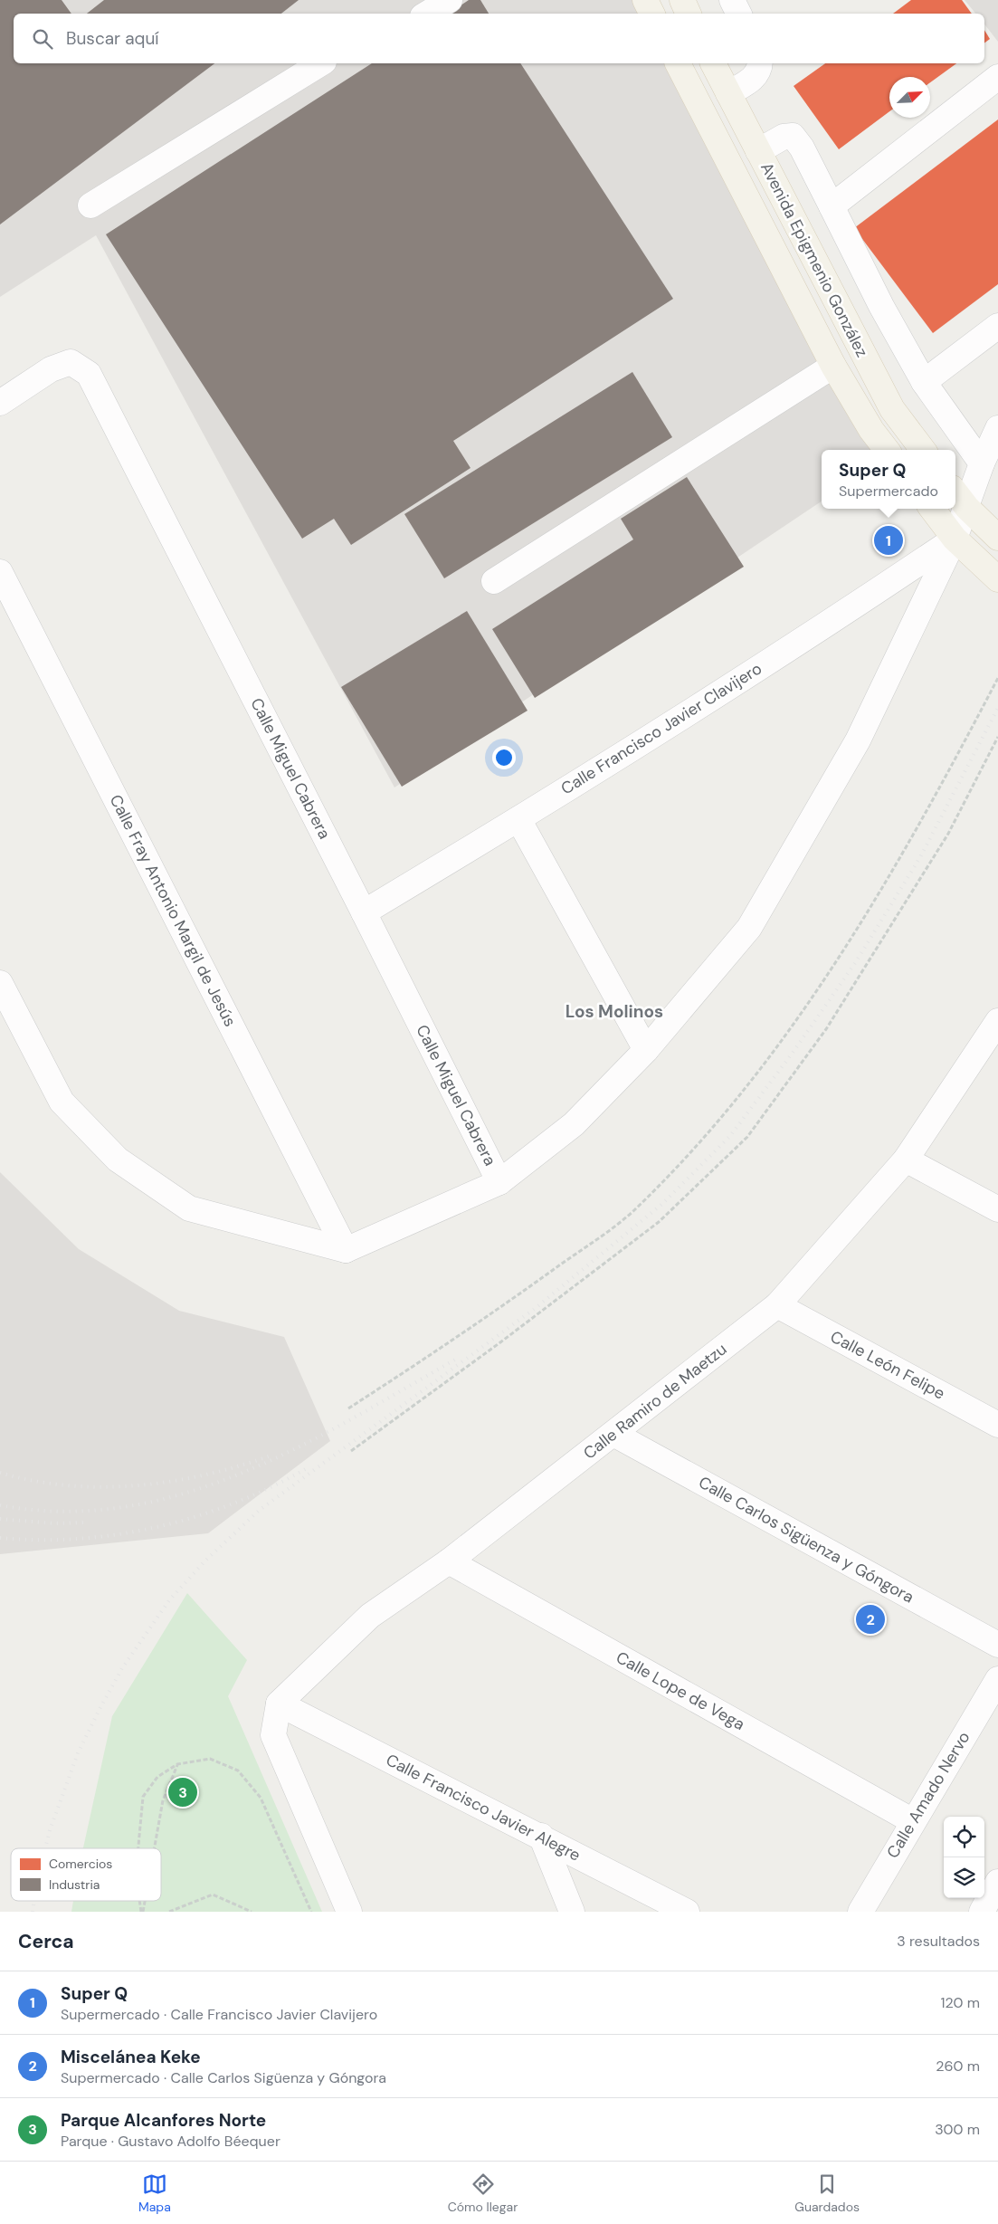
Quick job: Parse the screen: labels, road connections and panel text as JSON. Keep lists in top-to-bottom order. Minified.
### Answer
{"streets":{"main road":["Avenida Epigmenio González"],"street":["Calle Francisco Javier Clavijero","Calle Miguel Cabrera","Calle Fray Antonio Margil de Jesús","Calle León Felipe","Calle Ramiro de Maetzu","Calle Carlos Sigüenza y Góngora","Calle Lope de Vega","Calle Amado Nervo","Calle Francisco Javier Alegre"]},"crossings":[["Calle Francisco Javier Clavijero","Calle Miguel Cabrera"],["Calle León Felipe","Calle Ramiro de Maetzu"],["Calle Ramiro de Maetzu","Calle Carlos Sigüenza y Góngora"],["Calle Ramiro de Maetzu","Calle Lope de Vega"],["Calle Ramiro de Maetzu","Calle Francisco Javier Alegre"],["Calle Lope de Vega","Calle Amado Nervo"]],"districts":["Los Molinos"],"legend":["Comercios","Industria"],"north":"top right","page":{"search":"Buscar aquí","popup":["Super Q","Supermercado"],"pins":["1","2","3"],"heading":["Cerca","3 resultados"],"list":[{"mark":"1","name":"Super Q","note":"Supermercado · Calle Francisco Javier Clavijero","value":"120 m"},{"mark":"2","name":"Miscelánea Keke","note":"Supermercado · Calle Carlos Sigüenza y Góngora","value":"260 m"},{"mark":"3","name":"Parque Alcanfores Norte","note":"Parque · Gustavo Adolfo Béequer","value":"300 m"}],"nav":["Mapa","Cómo llegar","Guardados"]}}
